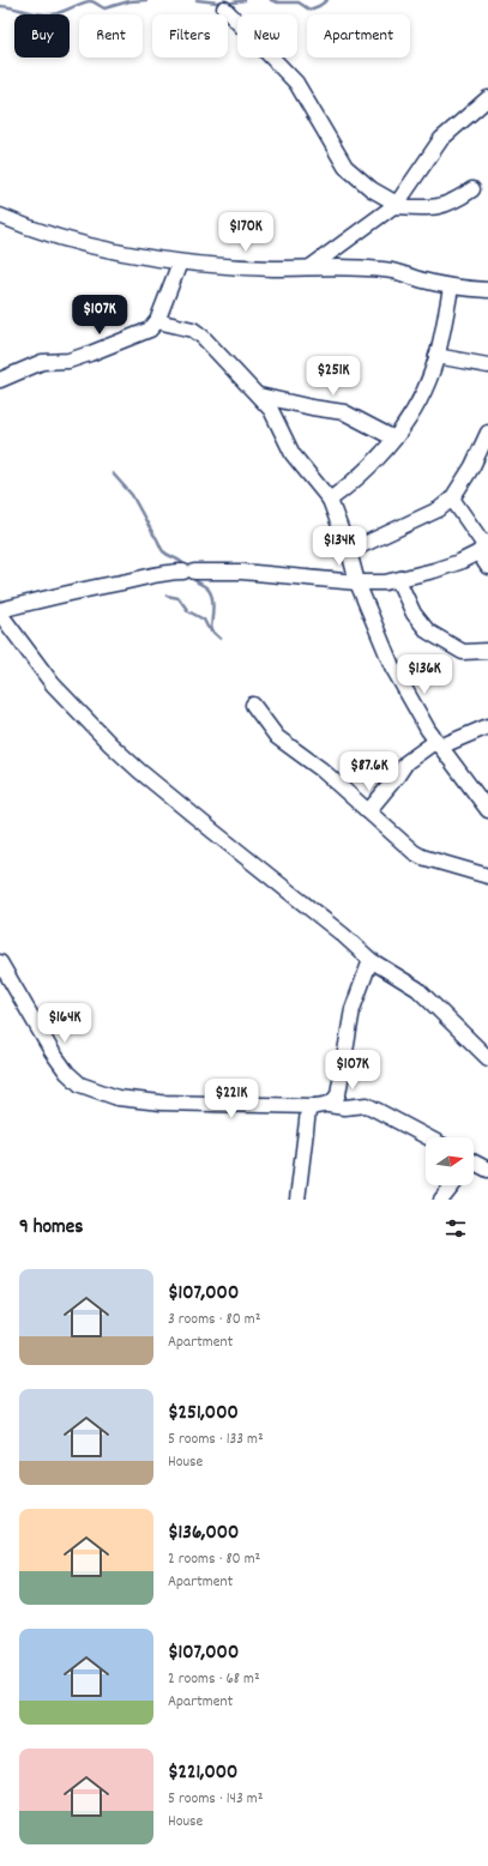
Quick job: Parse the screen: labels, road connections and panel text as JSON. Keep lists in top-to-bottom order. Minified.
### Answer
{"north":"right","page":{"chip":["Buy","Rent","Filters","New","Apartment"],"price":["$170K","$107K","$251K","$134K","$136K","$87.6K","$164K","$107K","$221K"],"heading":"9 homes","list":[{"name":"$107,000","note":"3 rooms · 80 m² · Apartment"},{"name":"$251,000","note":"5 rooms · 133 m² · House"},{"name":"$136,000","note":"2 rooms · 80 m² · Apartment"},{"name":"$107,000","note":"2 rooms · 68 m² · Apartment"},{"name":"$221,000","note":"5 rooms · 143 m² · House"}]}}
